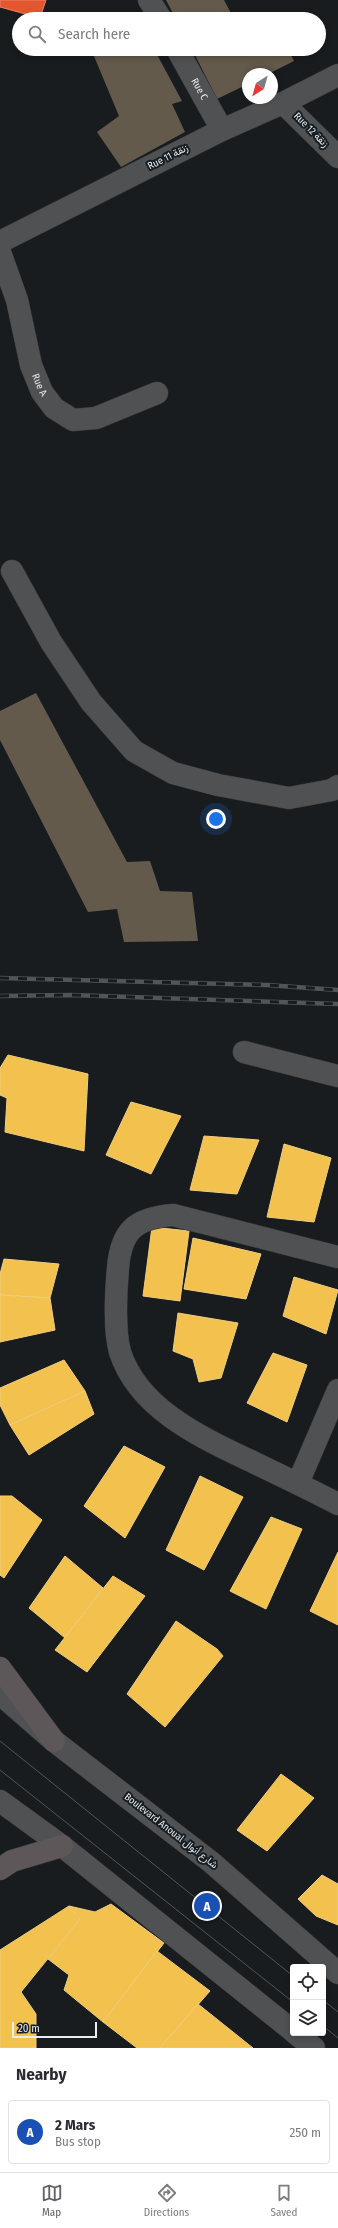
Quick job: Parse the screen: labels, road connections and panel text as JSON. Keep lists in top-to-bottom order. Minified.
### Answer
{"streets":{"street":["Rue C","Rue 12 زنقة","Rue 11 زنقة","Rue A","Boulevard Anoual شارع أنوال"]},"crossings":[["Rue C","Rue 11 زنقة"],["Rue 12 زنقة","Rue 11 زنقة"]],"scale_bar":"20 m","north":"bottom left","page":{"search":"Search here","pins":"A","scale":"20 m","heading":"Nearby","list":[{"mark":"A","name":"2 Mars","note":"Bus stop","value":"250 m"}],"nav":["Map","Directions","Saved"]}}
